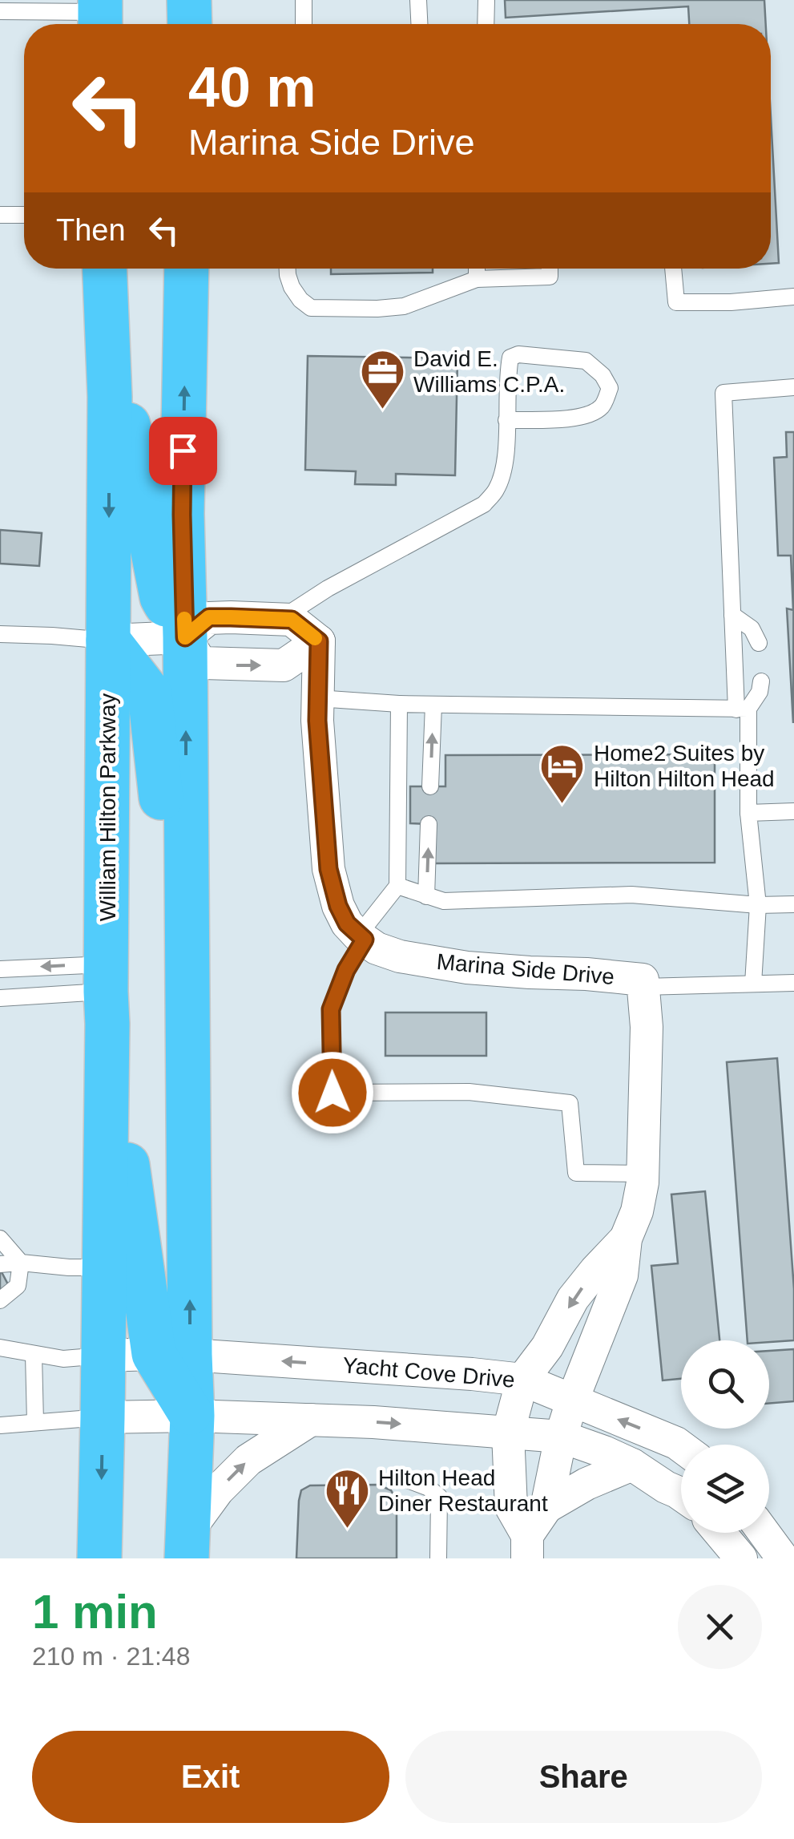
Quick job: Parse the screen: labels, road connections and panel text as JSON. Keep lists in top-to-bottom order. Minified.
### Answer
{"streets":{"highway":["William Hilton Parkway"],"street":["Marina Side Drive","Yacht Cove Drive"]},"crossings":[["Marina Side Drive","Yacht Cove Drive"]],"places":{"office":["David E. Williams C.P.A."],"hotel":["Home2 Suites by Hilton Hilton Head"],"restaurant":["Hilton Head Diner Restaurant"]},"page":{"turn":["40 m","Marina Side Drive"],"then":"Then","heading":["1 min","210 m · 21:48"],"buttons":["Exit","Share"]}}
